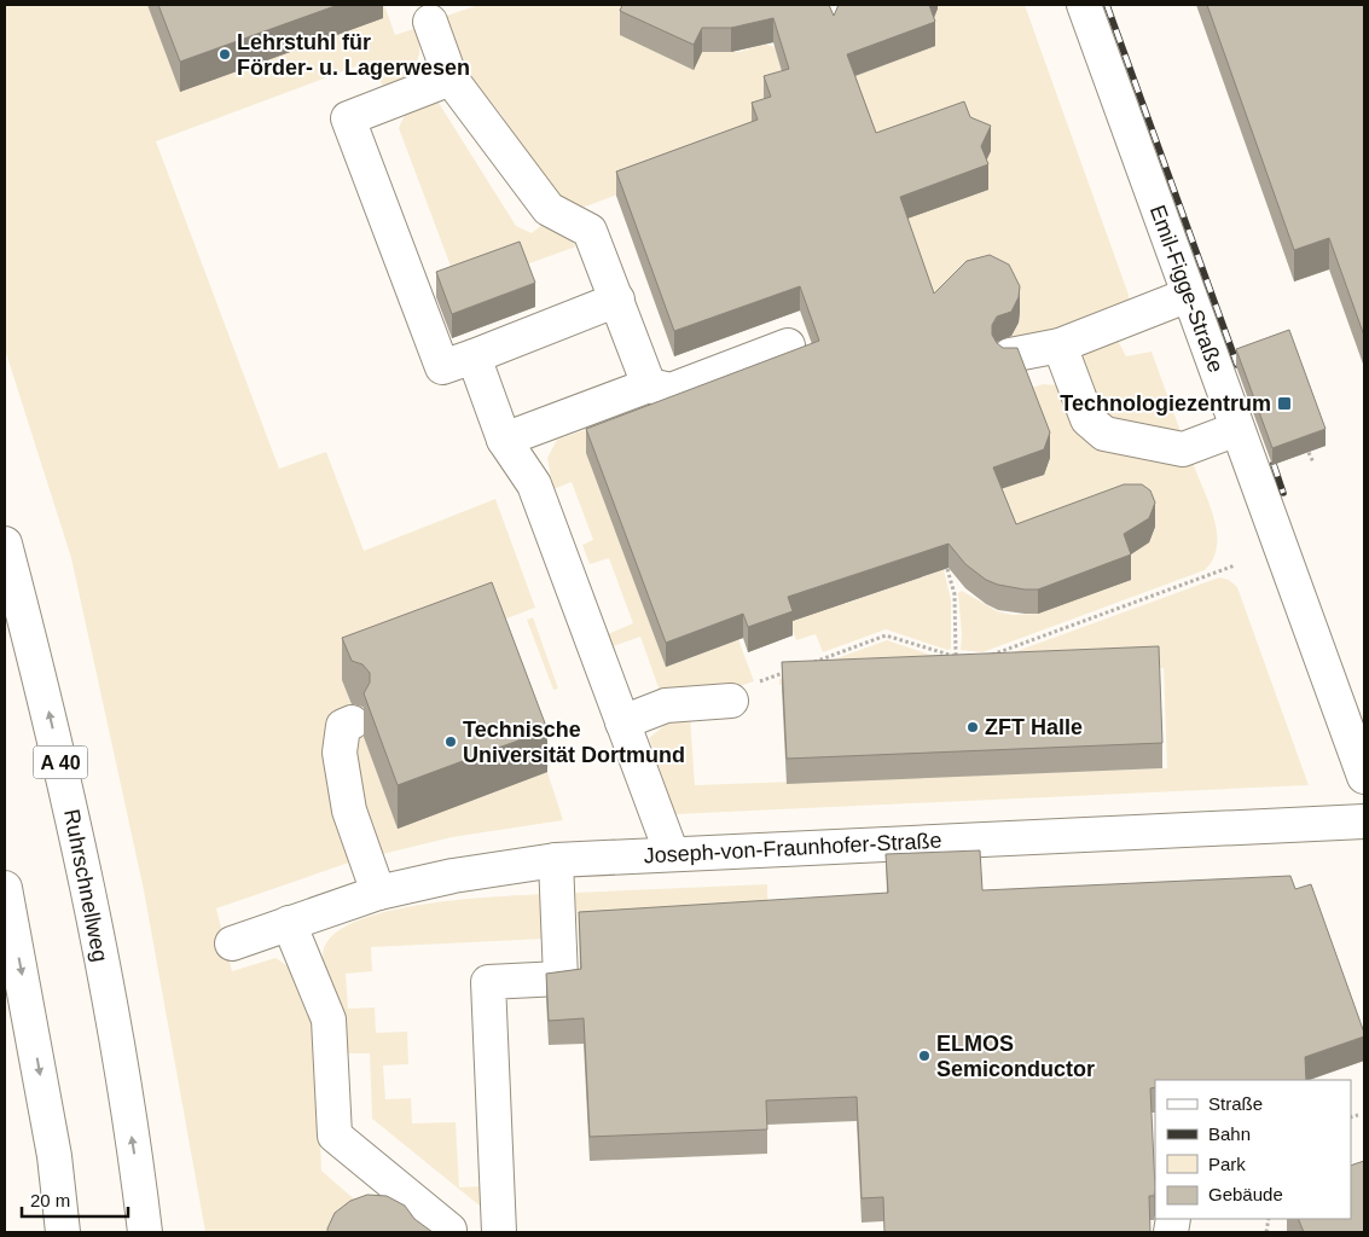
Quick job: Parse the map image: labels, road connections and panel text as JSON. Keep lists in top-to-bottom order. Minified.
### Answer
{"streets":{"main road":["Emil-Figge-Straße","A 40","Joseph-von-Fraunhofer-Straße","Ruhrschnellweg"]},"places":{"other":["Lehrstuhl für Förder- u. Lagerwesen","ZFT Halle","Technische Universität Dortmund","ELMOS Semiconductor"],"transit":["Technologiezentrum"]},"legend":["Straße","Bahn","Park","Gebäude"],"scale_bar":"20 m"}
